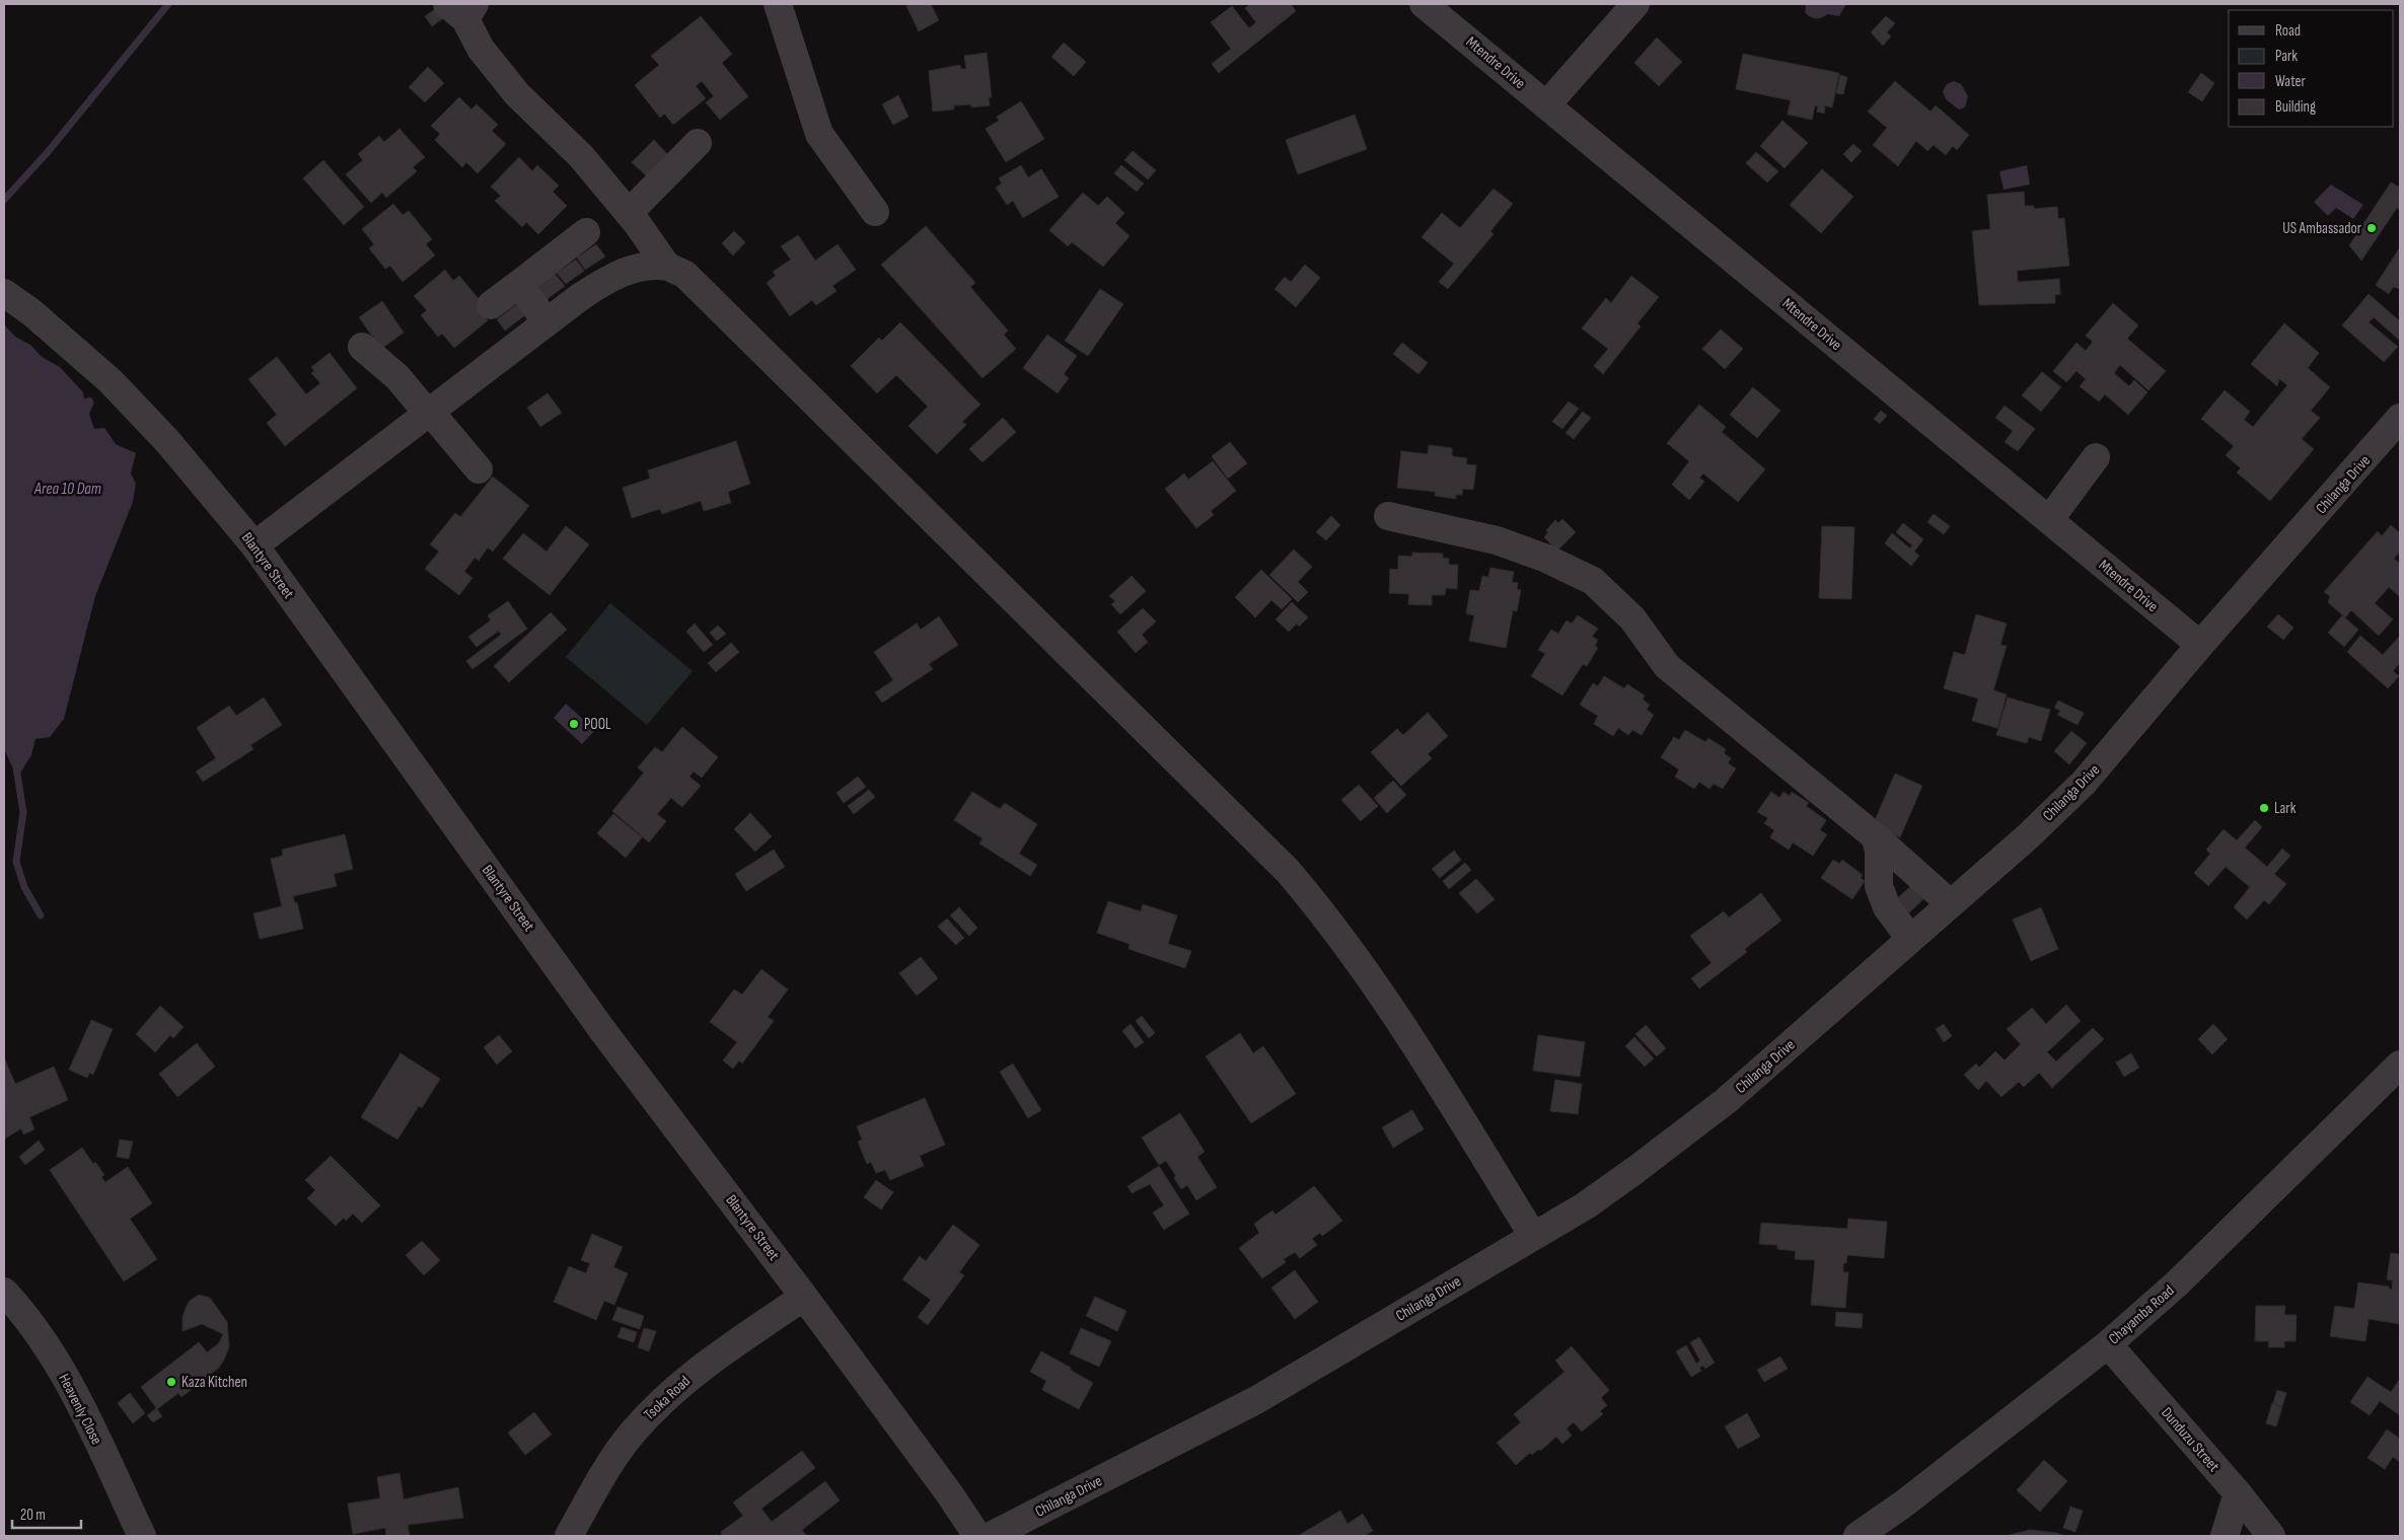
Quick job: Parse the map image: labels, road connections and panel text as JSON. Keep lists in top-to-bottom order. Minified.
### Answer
{"streets":{"street":["Mtendre Drive","Chilanga Drive","Blantyre Street","Chayamba Road","Tsoka Road","Heavenly Close","Dunduzu Street"]},"crossings":[["Mtendre Drive","Chilanga Drive"],["Blantyre Street","Tsoka Road"],["Chayamba Road","Dunduzu Street"]],"water":["Area 10 Dam"],"places":["US Ambassador","POOL","Lark","Kaza Kitchen"],"legend":["Road","Park","Water","Building"],"scale_bar":"20 m"}
